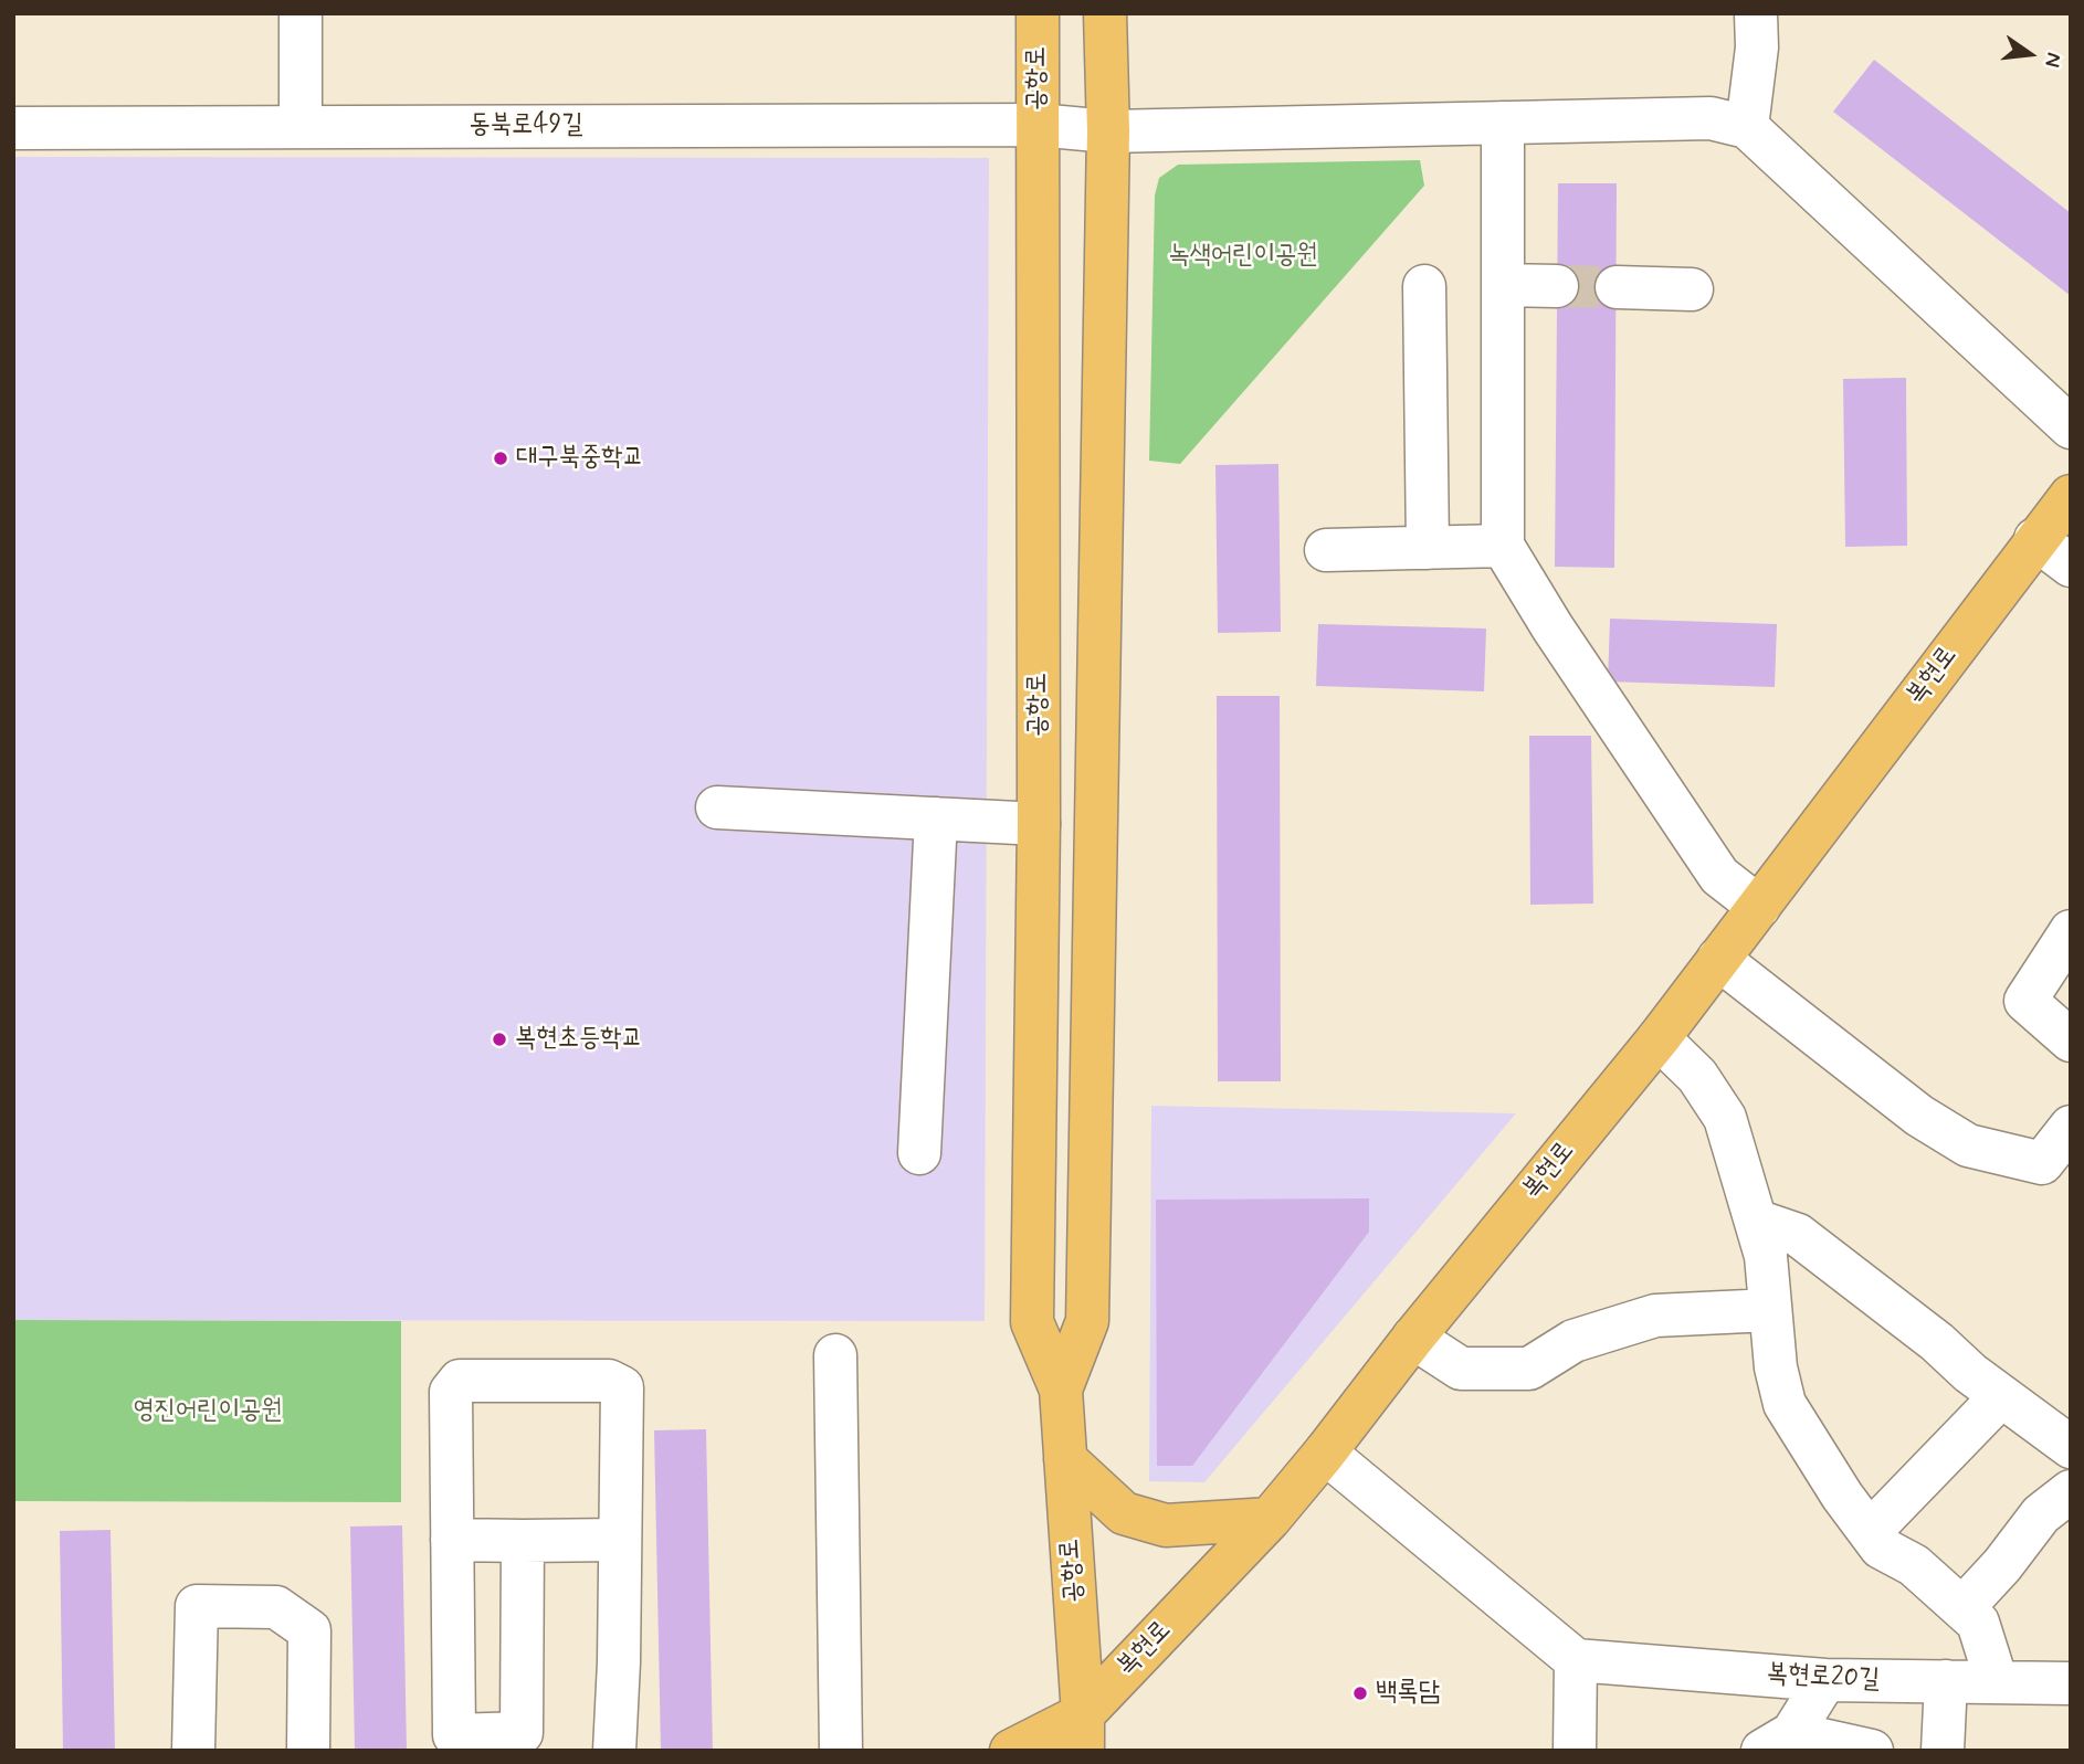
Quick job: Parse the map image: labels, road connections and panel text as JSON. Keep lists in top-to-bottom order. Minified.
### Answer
{"streets":{"main road":["공항로","복현로"],"street":["동북로49길","복현로20길"]},"crossings":[["공항로","동북로49길"],["공항로","복현로"]],"parks":["녹색어린이공원","영진어린이공원"],"places":["대구북중학교","복현초등학교","백록담"],"north":"right"}
